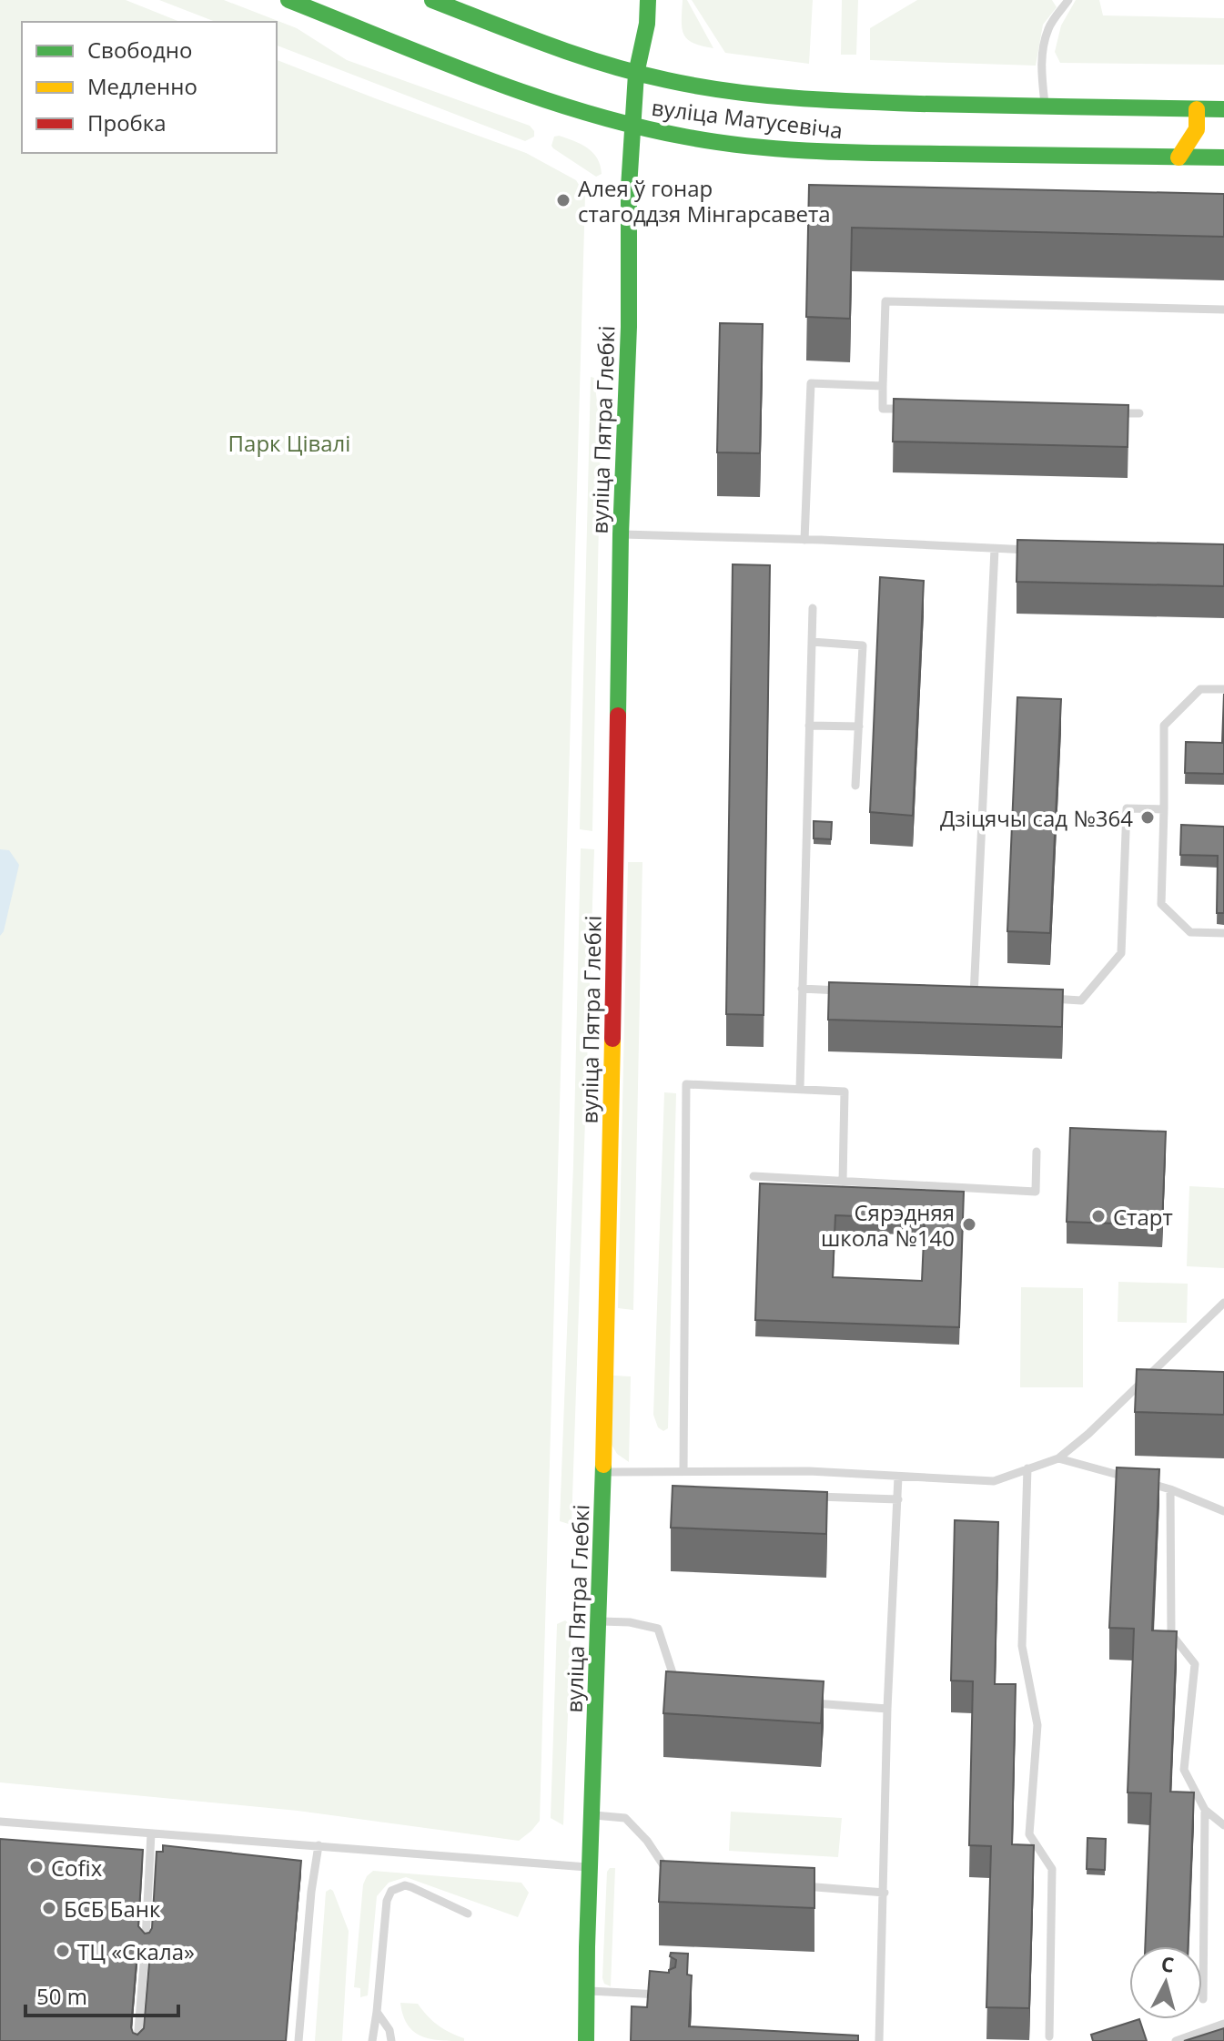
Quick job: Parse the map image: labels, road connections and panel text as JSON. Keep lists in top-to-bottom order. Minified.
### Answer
{"streets":{"main road":["вуліца Матусевіча","вуліца Пятра Глебкі"]},"crossings":[["вуліца Матусевіча","вуліца Пятра Глебкі"]],"parks":["Парк Цівалі"],"places":["Алея ў гонар стагоддзя Мінгарсавета","Дзіцячы сад №364","Старт","Сярэдняя школа №140","Cofix","БСБ Банк","ТЦ «Скала»"],"legend":["Свободно","Медленно","Пробка"],"scale_bar":"50 m","north":"top"}
